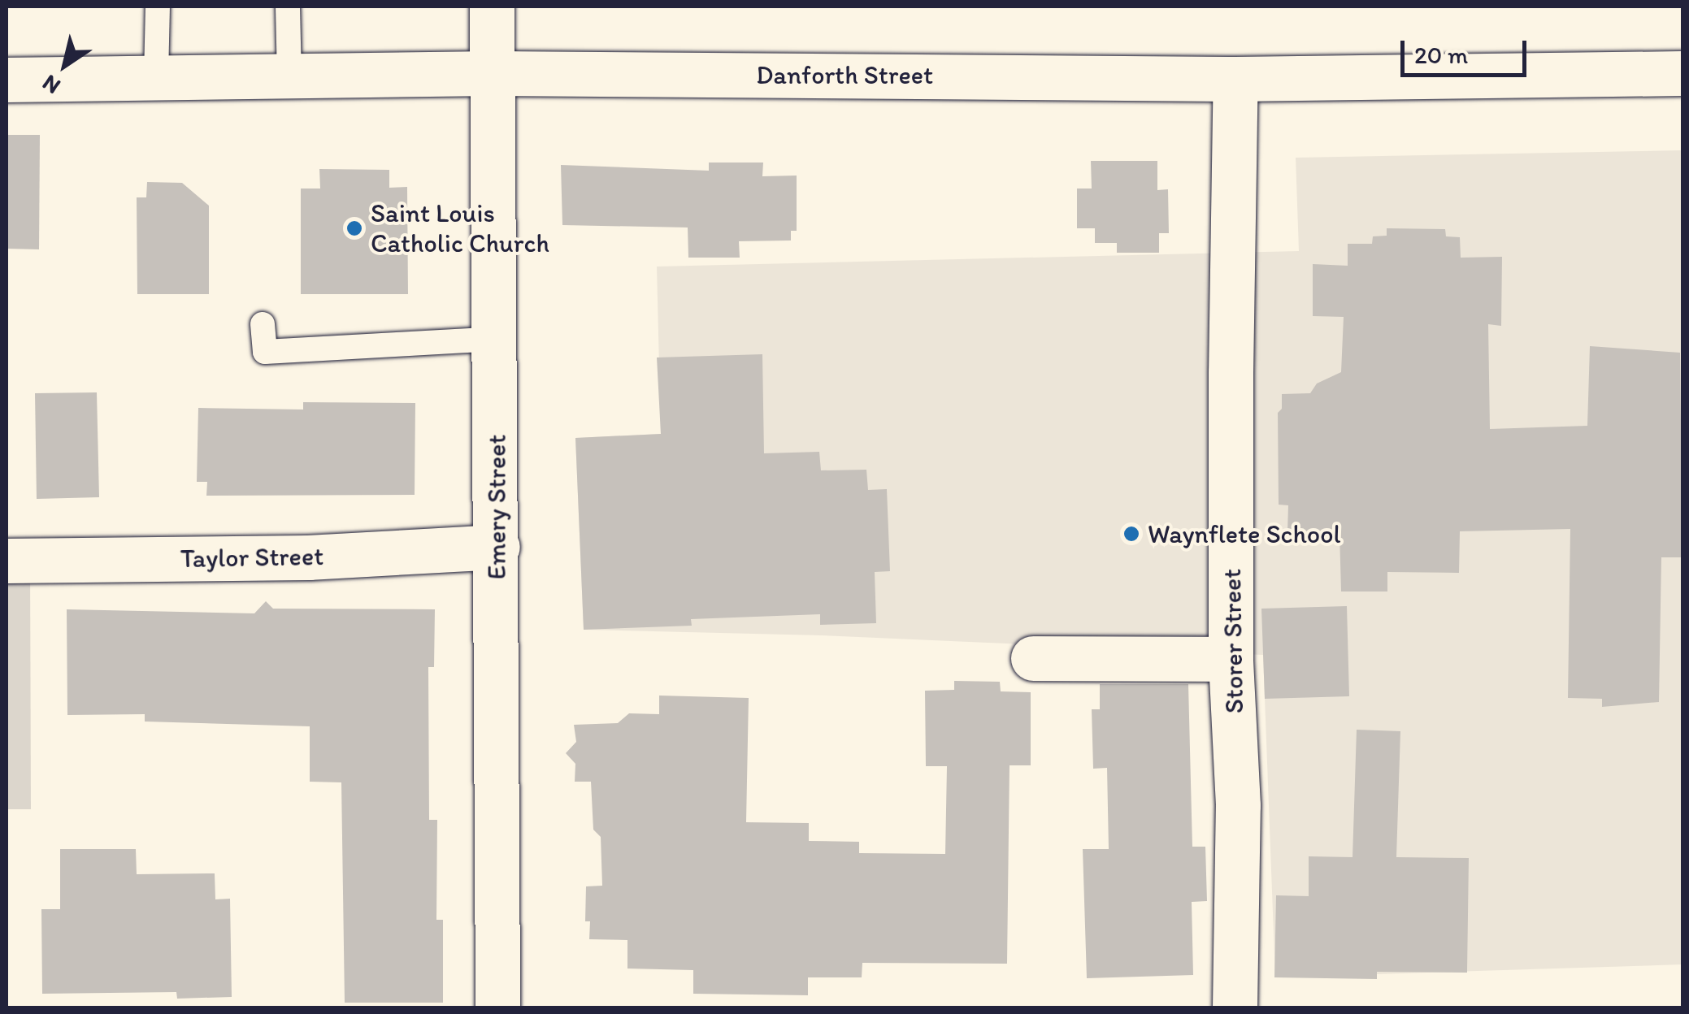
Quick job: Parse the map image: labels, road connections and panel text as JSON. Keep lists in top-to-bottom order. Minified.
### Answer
{"streets":{"street":["Danforth Street","Emery Street","Taylor Street","Storer Street"]},"crossings":[["Danforth Street","Emery Street"],["Danforth Street","Storer Street"],["Emery Street","Taylor Street"]],"places":["Saint Louis Catholic Church","Waynflete School"],"scale_bar":"20 m","north":"bottom left"}
